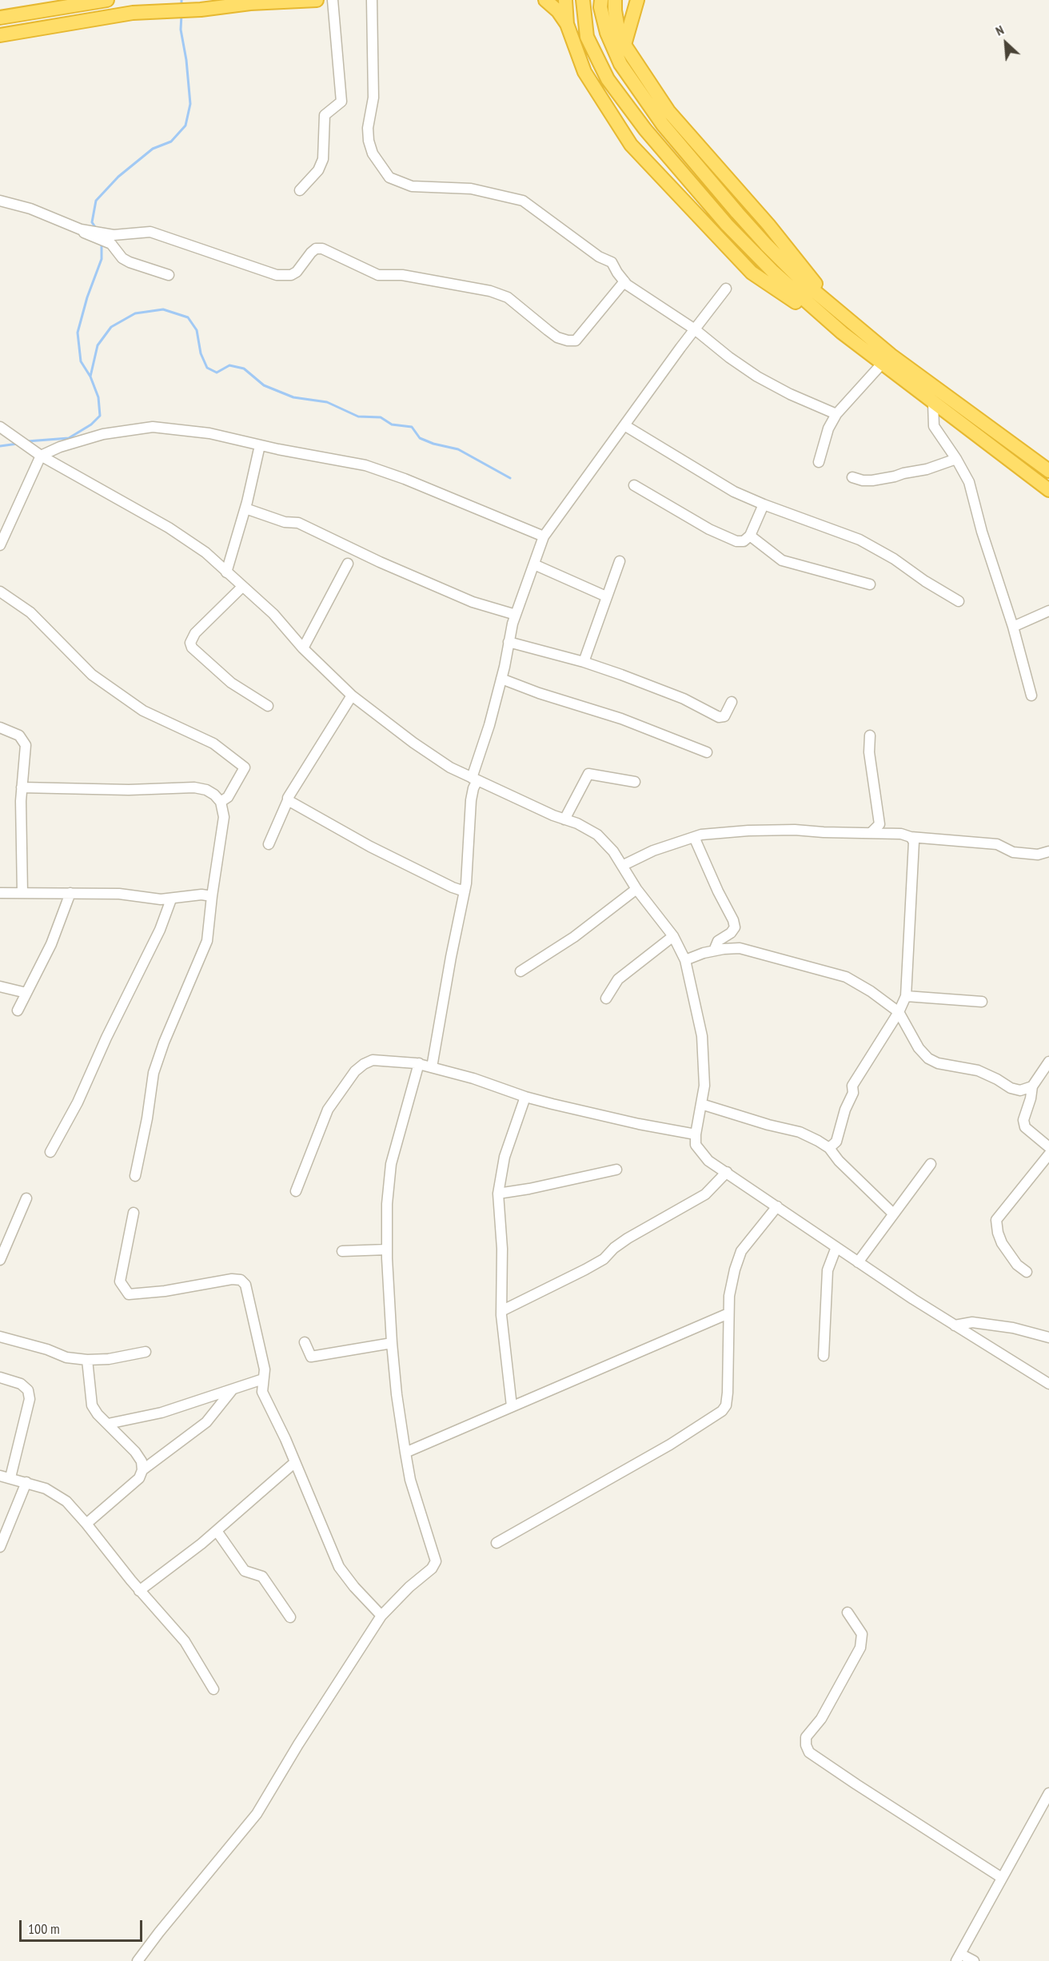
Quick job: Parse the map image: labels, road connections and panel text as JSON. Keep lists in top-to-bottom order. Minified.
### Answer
{"scale_bar":"100 m","north":"top left"}
